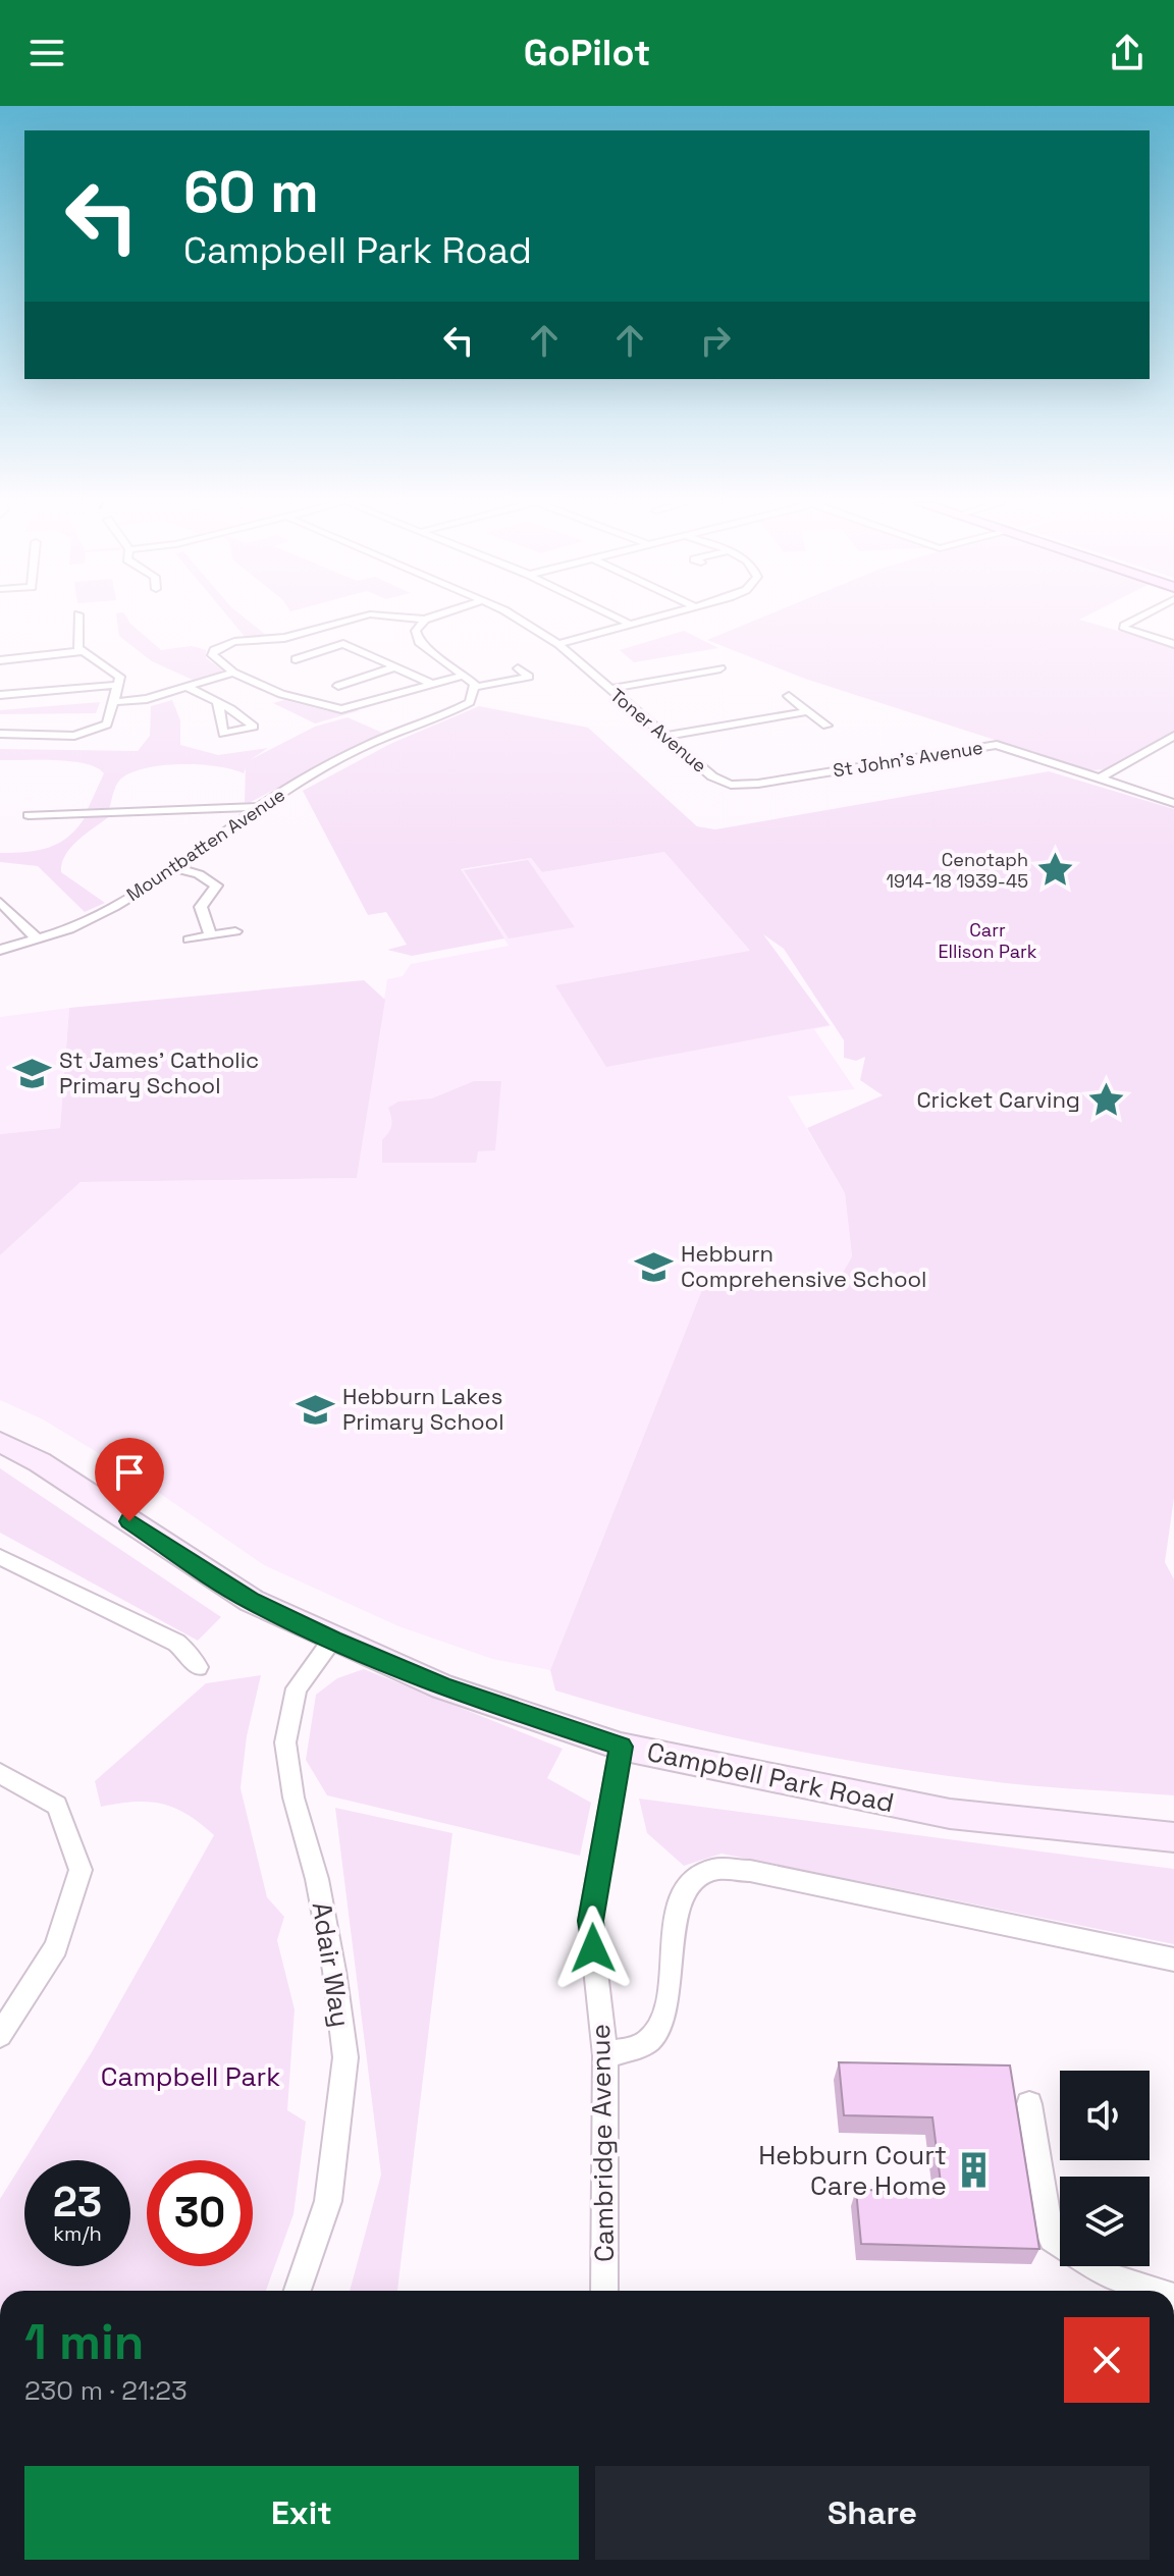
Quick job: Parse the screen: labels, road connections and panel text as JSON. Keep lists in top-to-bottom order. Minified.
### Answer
{"streets":{"street":["Toner Avenue","St John's Avenue","Mountbatten Avenue","Campbell Park Road","Adair Way","Cambridge Avenue"]},"crossings":[["Toner Avenue","St John's Avenue"],["Campbell Park Road","Adair Way"],["Campbell Park Road","Cambridge Avenue"]],"parks":["Carr Ellison Park","Campbell Park"],"places":{"place":["Cenotaph 1914-18 1939-45","Cricket Carving"],"school or university":["St James' Catholic Primary School","Hebburn Comprehensive School","Hebburn Lakes Primary School"],"building":["Hebburn Court Care Home"]},"page":{"header":"GoPilot","turn":["60 m","Campbell Park Road"],"speed":"23 km/h","limit":"30","heading":["1 min","230 m · 21:23"],"buttons":["Exit","Share"]}}
